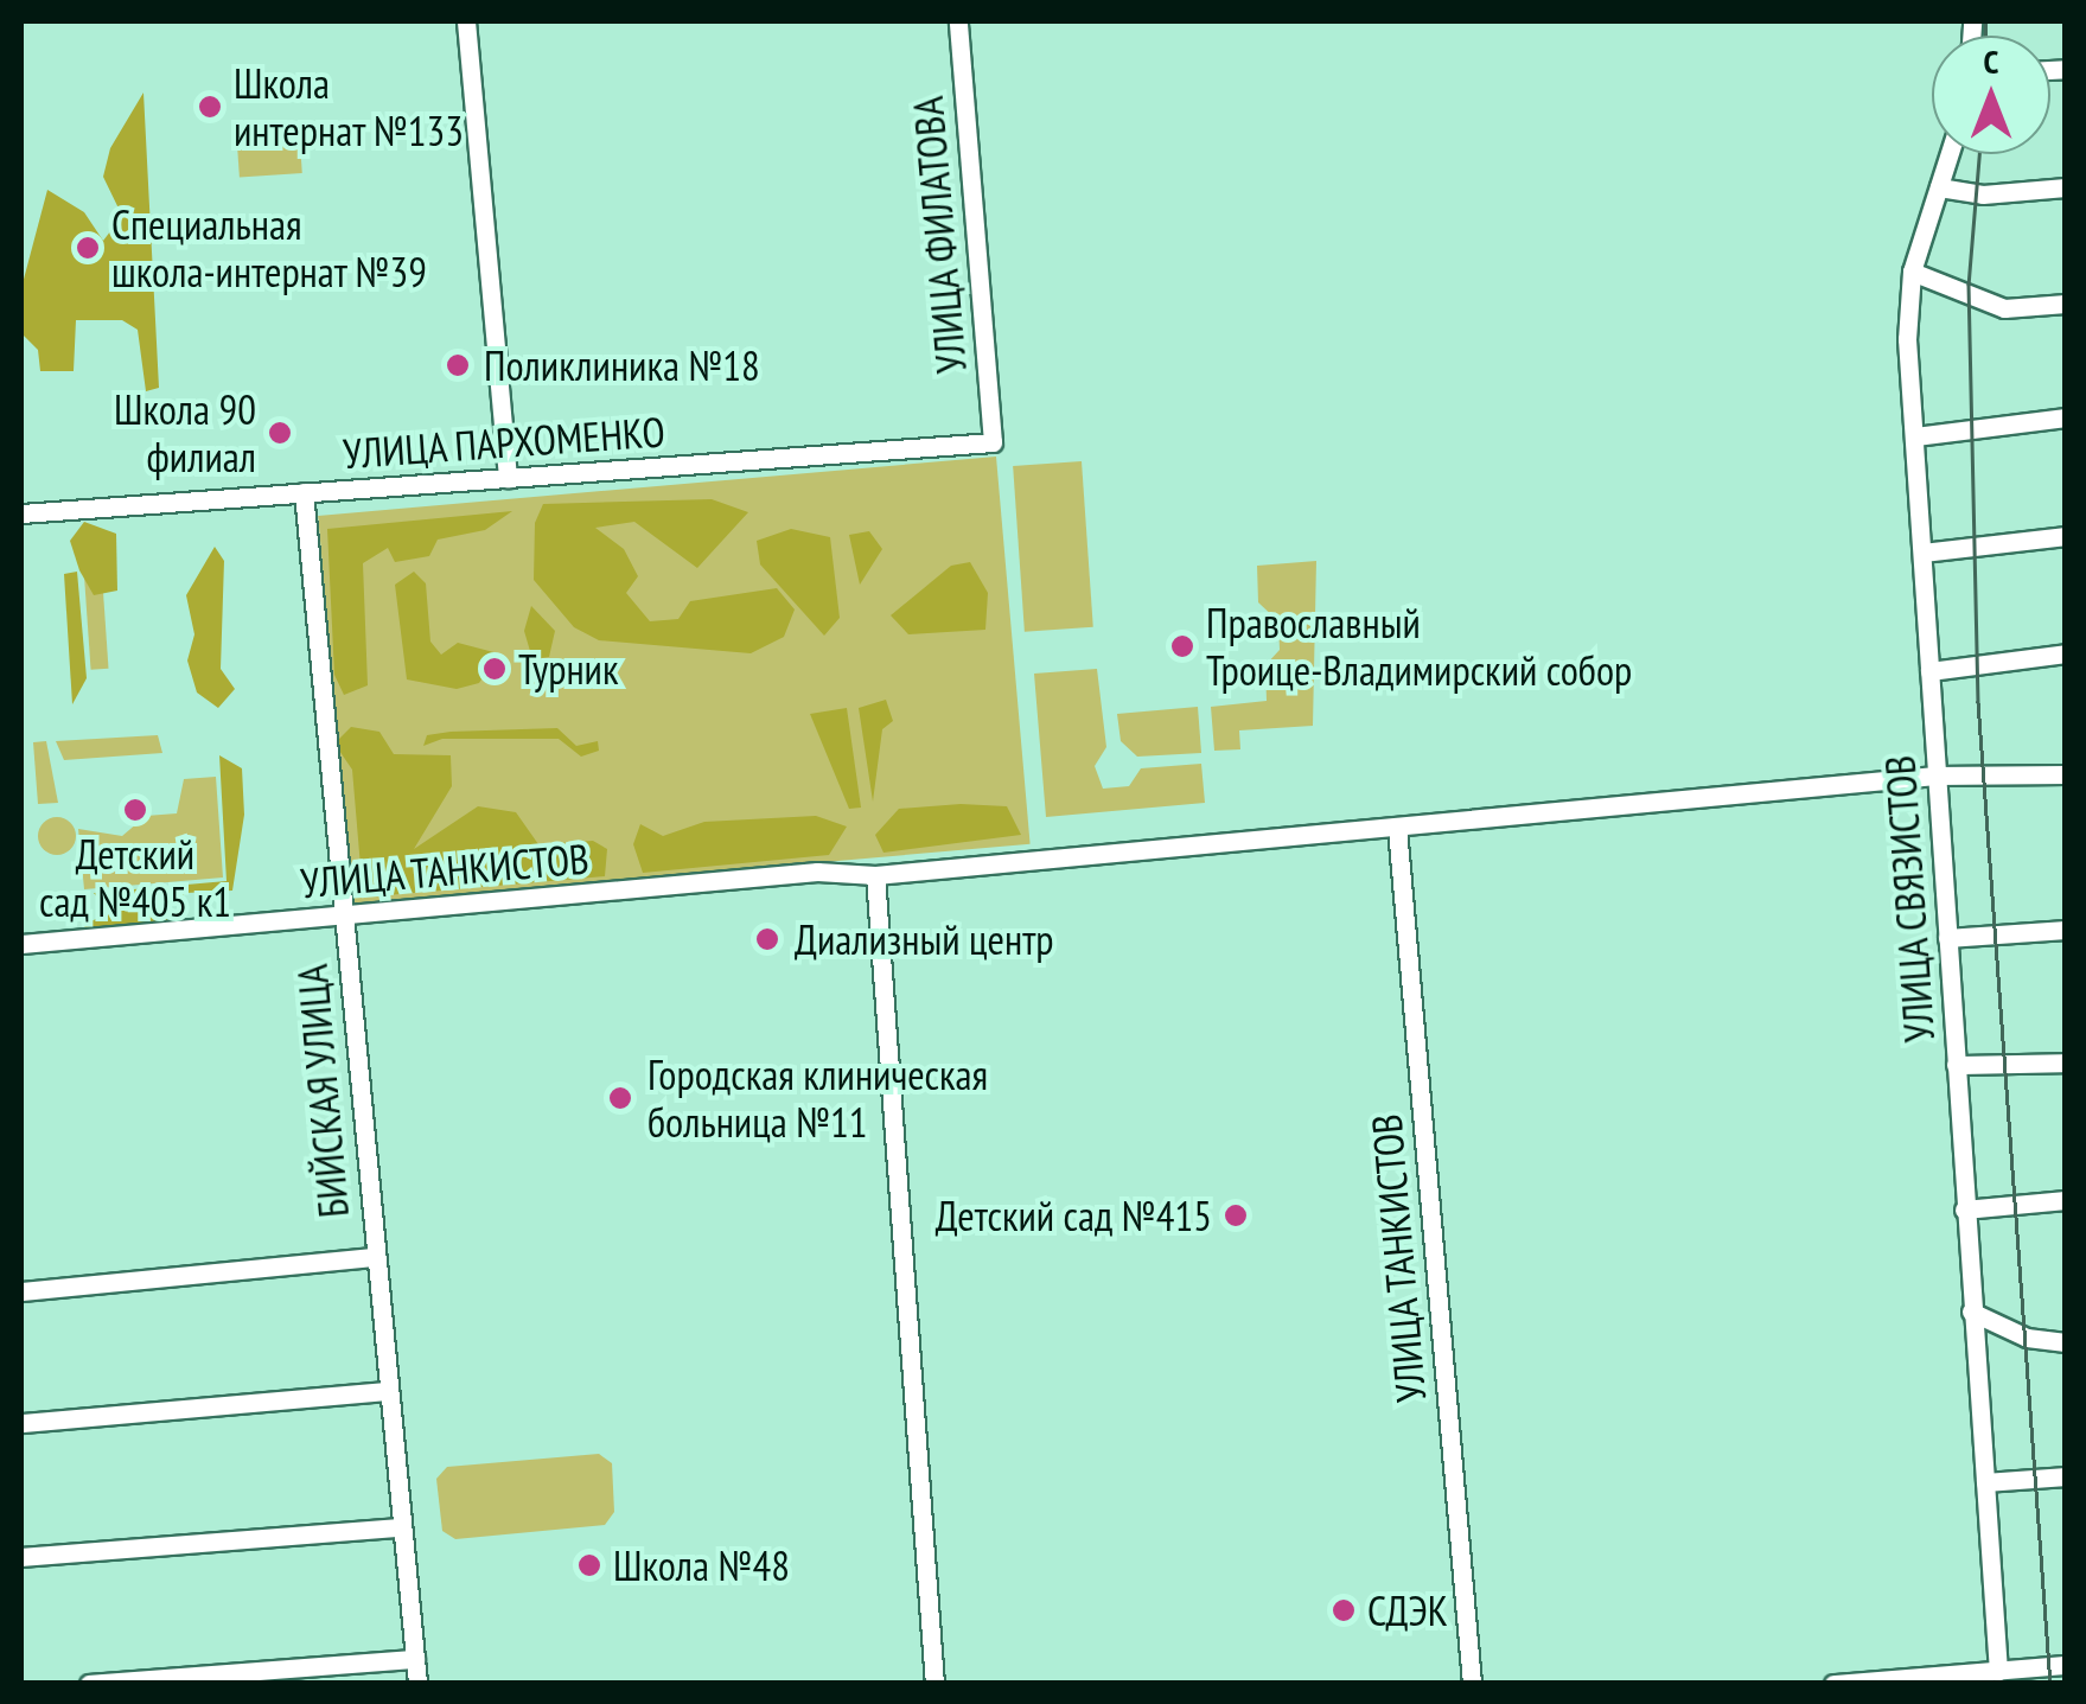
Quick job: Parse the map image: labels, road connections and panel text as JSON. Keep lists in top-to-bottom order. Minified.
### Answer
{"streets":{"street":["УЛИЦА ФИЛАТОВА","УЛИЦА ПАРХОМЕНКО","УЛИЦА ТАНКИСТОВ","УЛИЦА СВЯЗИСТОВ","БИЙСКАЯ УЛИЦА"]},"crossings":[["УЛИЦА ФИЛАТОВА","УЛИЦА ПАРХОМЕНКО"],["УЛИЦА ПАРХОМЕНКО","БИЙСКАЯ УЛИЦА"],["УЛИЦА ТАНКИСТОВ","УЛИЦА СВЯЗИСТОВ"],["УЛИЦА ТАНКИСТОВ","БИЙСКАЯ УЛИЦА"]],"places":["Школа интернат №133","Специальная школа-интернат №39","Поликлиника №18","Школа 90 филиал","Православный Троице-Владимирский собор","Турник","Детский сад №405 к1","Диализный центр","Городская клиническая больница №11","Детский сад №415","Школа №48","СДЭК"],"north":"top"}
